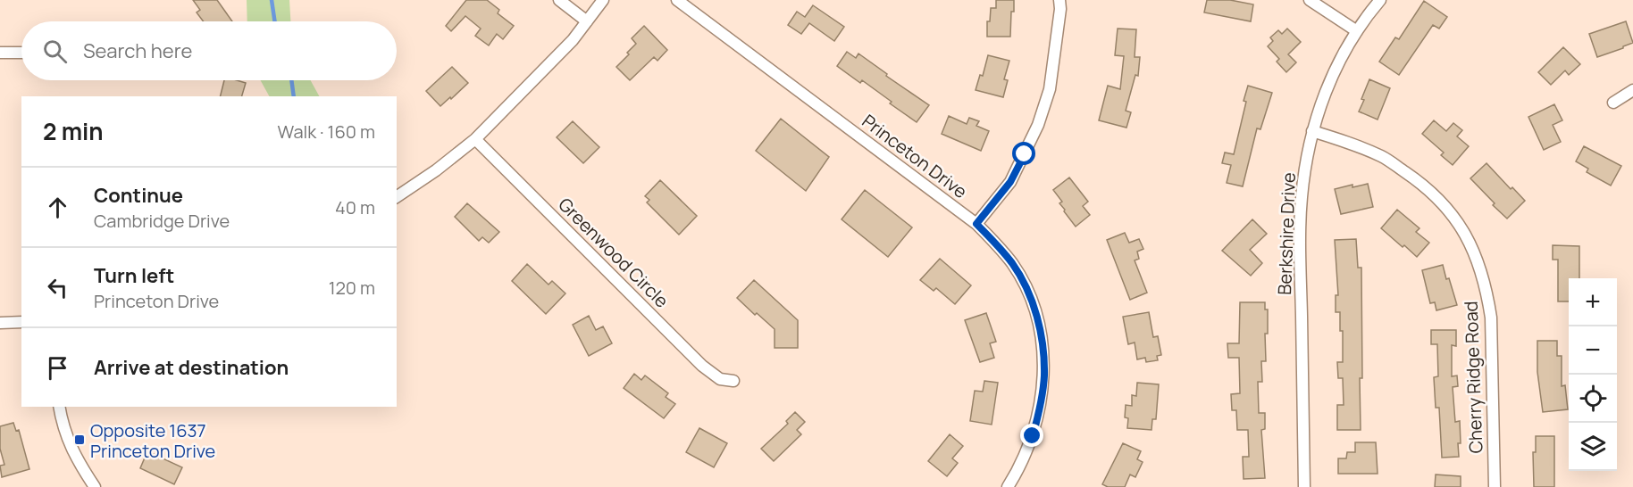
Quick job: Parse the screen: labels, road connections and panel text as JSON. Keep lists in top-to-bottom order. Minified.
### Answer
{"streets":{"street":["Princeton Drive","Berkshire Drive","Greenwood Circle","Cherry Ridge Road"]},"crossings":[["Berkshire Drive","Cherry Ridge Road"]],"places":{"transit":["Opposite 1637 Princeton Drive"]},"page":{"search":"Search here","heading":["2 min","Walk · 160 m"],"list":[["Continue","Cambridge Drive","40 m"],["Turn left","Princeton Drive","120 m"],"Arrive at destination"],"map_buttons":["+","−"]}}
